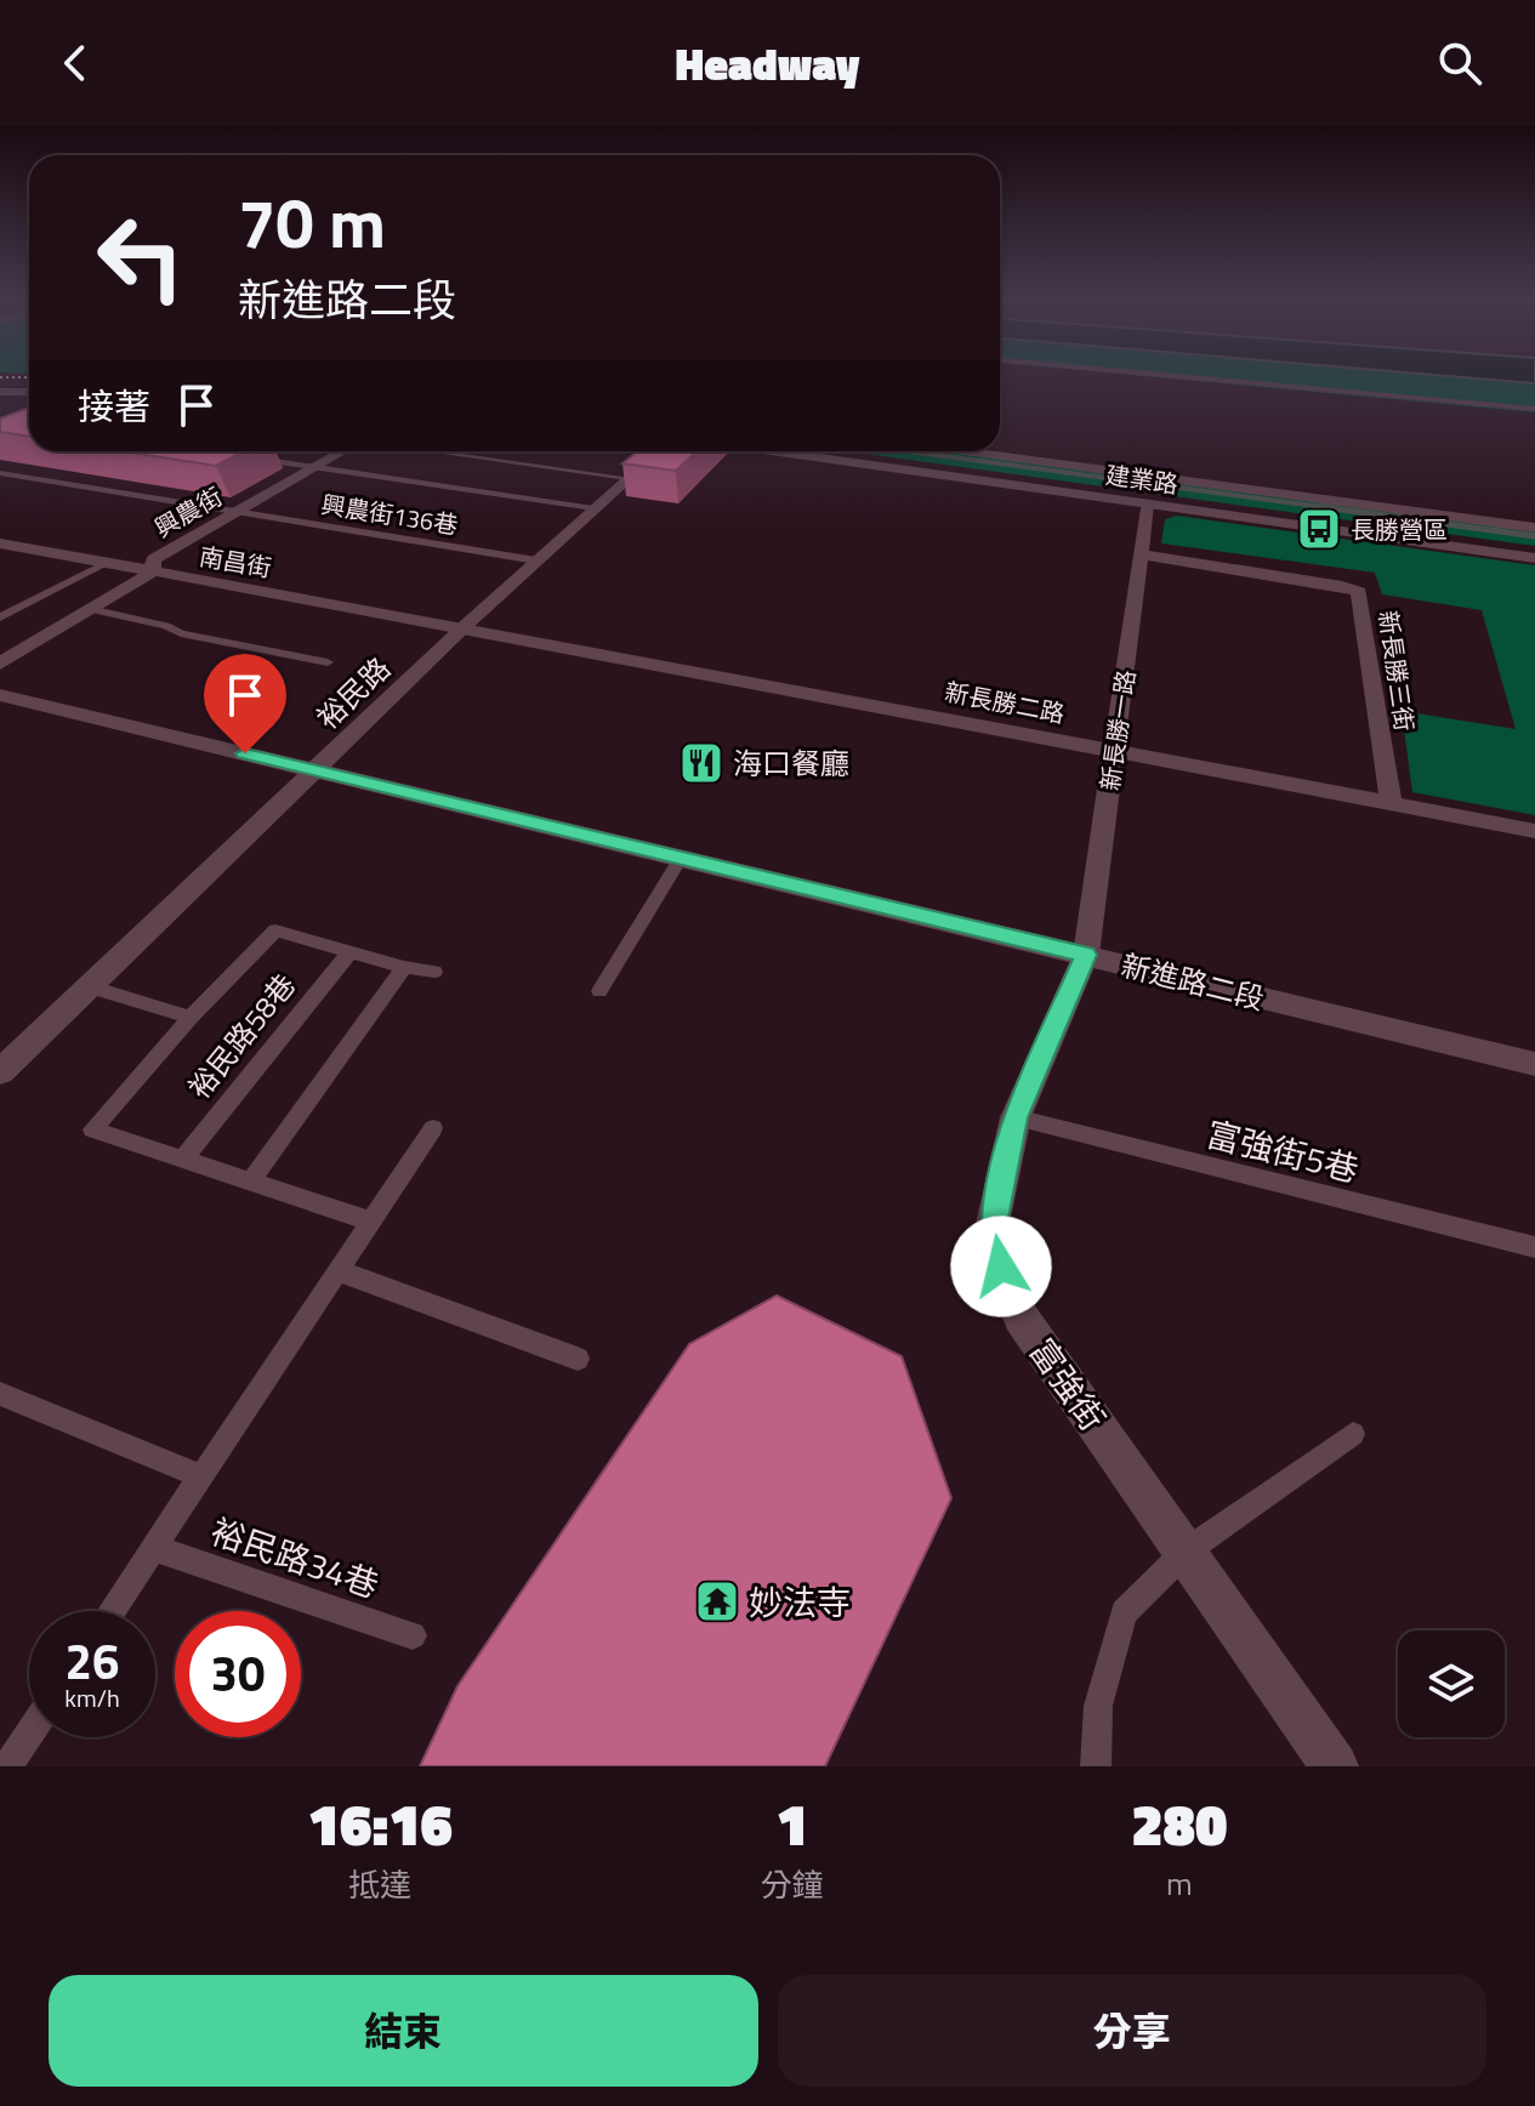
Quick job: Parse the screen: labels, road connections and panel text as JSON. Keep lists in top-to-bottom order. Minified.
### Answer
{"streets":{"street":["建業路","興農街","南昌街","新長勝三街","裕民路","新長勝二路","新長勝一路","新進路二段","富強街"],"lane":["興農街136巷","裕民路58巷","富強街5巷","裕民路34巷"]},"crossings":[["建業路","新長勝一路"],["興農街","興農街136巷"],["興農街","南昌街"],["興農街136巷","裕民路"],["南昌街","裕民路"],["南昌街","新長勝二路"],["新長勝三街","新長勝二路"],["新長勝三街","新長勝一路"],["裕民路","新長勝二路"],["裕民路","新進路二段"],["裕民路","裕民路58巷"],["新長勝二路","新長勝一路"],["新長勝一路","新進路二段"],["新長勝一路","富強街"],["新進路二段","富強街"],["富強街5巷","富強街"]],"places":{"bus stop":["長勝營區"],"restaurant":["海口餐廳"],"temple":["妙法寺"]},"page":{"header":"Headway","turn":["70 m","新進路二段"],"then":"接著","speed":"26 km/h","limit":"30","eta":["16:16","抵達","1","分鐘","280","m"],"buttons":["結束","分享"]}}
